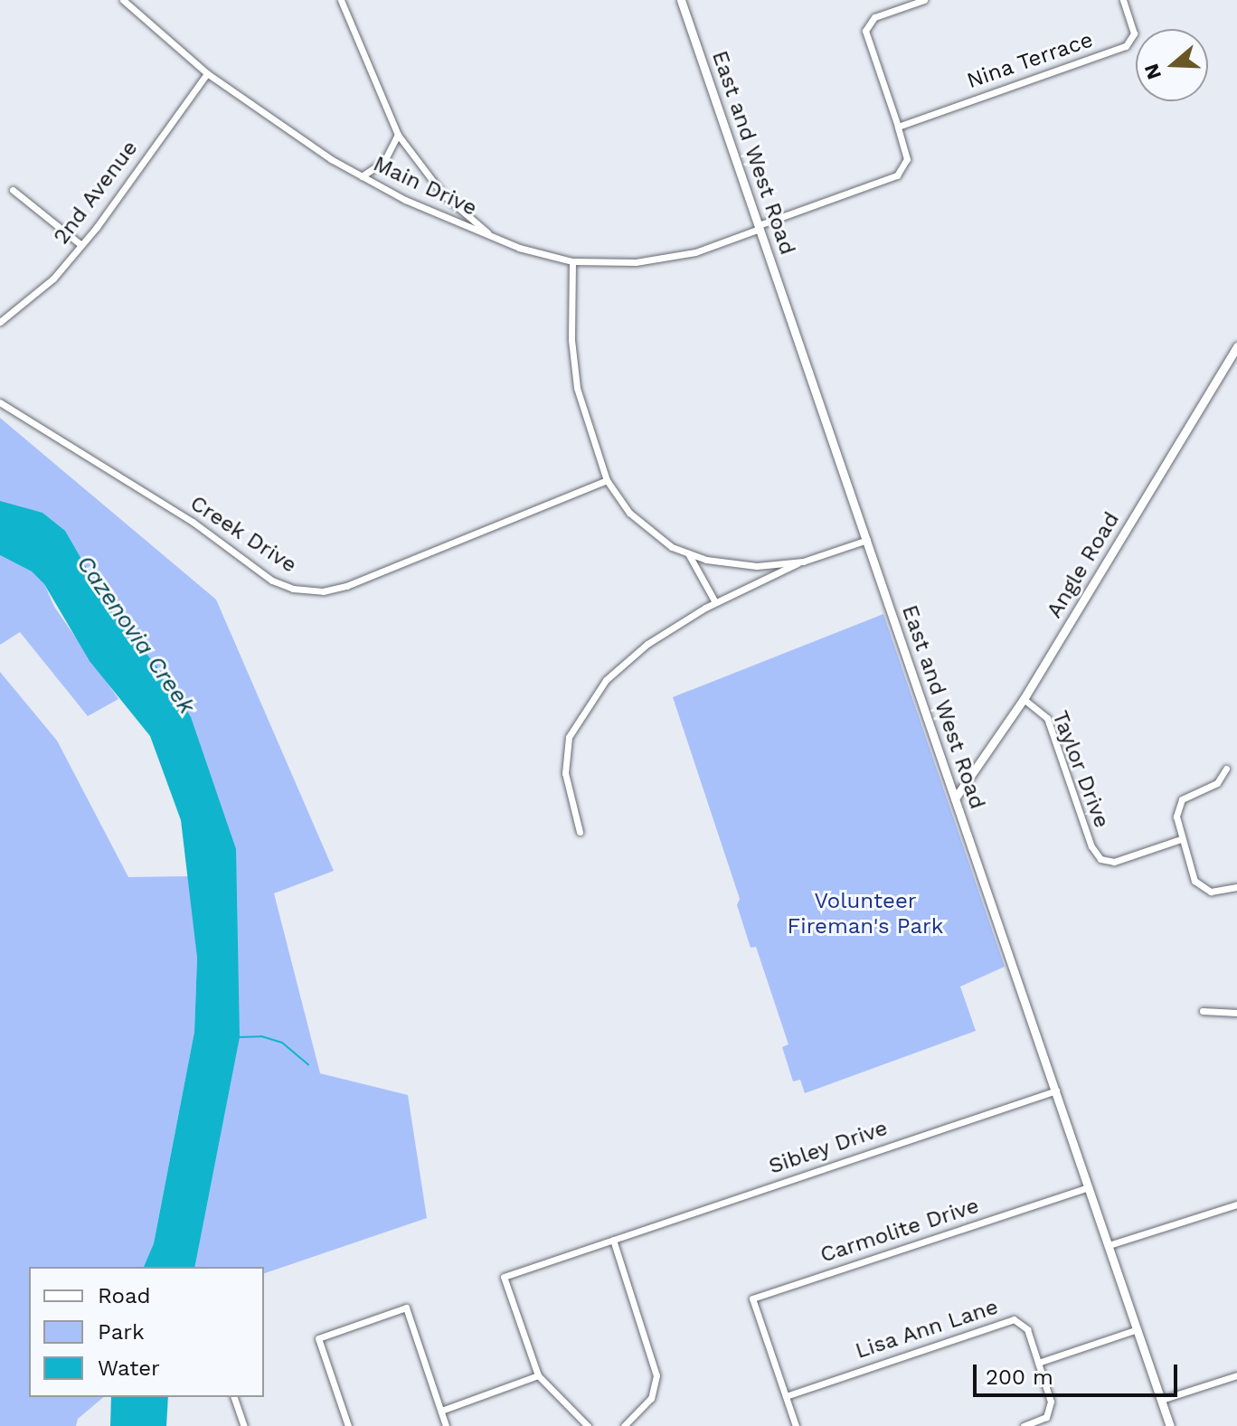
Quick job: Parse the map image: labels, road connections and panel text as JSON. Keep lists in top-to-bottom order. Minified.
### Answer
{"streets":{"street":["Nina Terrace","East and West Road","Main Drive","2nd Avenue","Creek Drive","Angle Road","Taylor Drive","Sibley Drive","Carmolite Drive","Lisa Ann Lane"]},"crossings":[["East and West Road","Main Drive"],["East and West Road","Angle Road"],["East and West Road","Sibley Drive"],["East and West Road","Carmolite Drive"],["Main Drive","2nd Avenue"],["Angle Road","Taylor Drive"],["Carmolite Drive","Lisa Ann Lane"]],"water":["Cazenovia Creek"],"parks":["Volunteer Fireman's Park"],"legend":["Road","Park","Water"],"scale_bar":"200 m","north":"left"}
